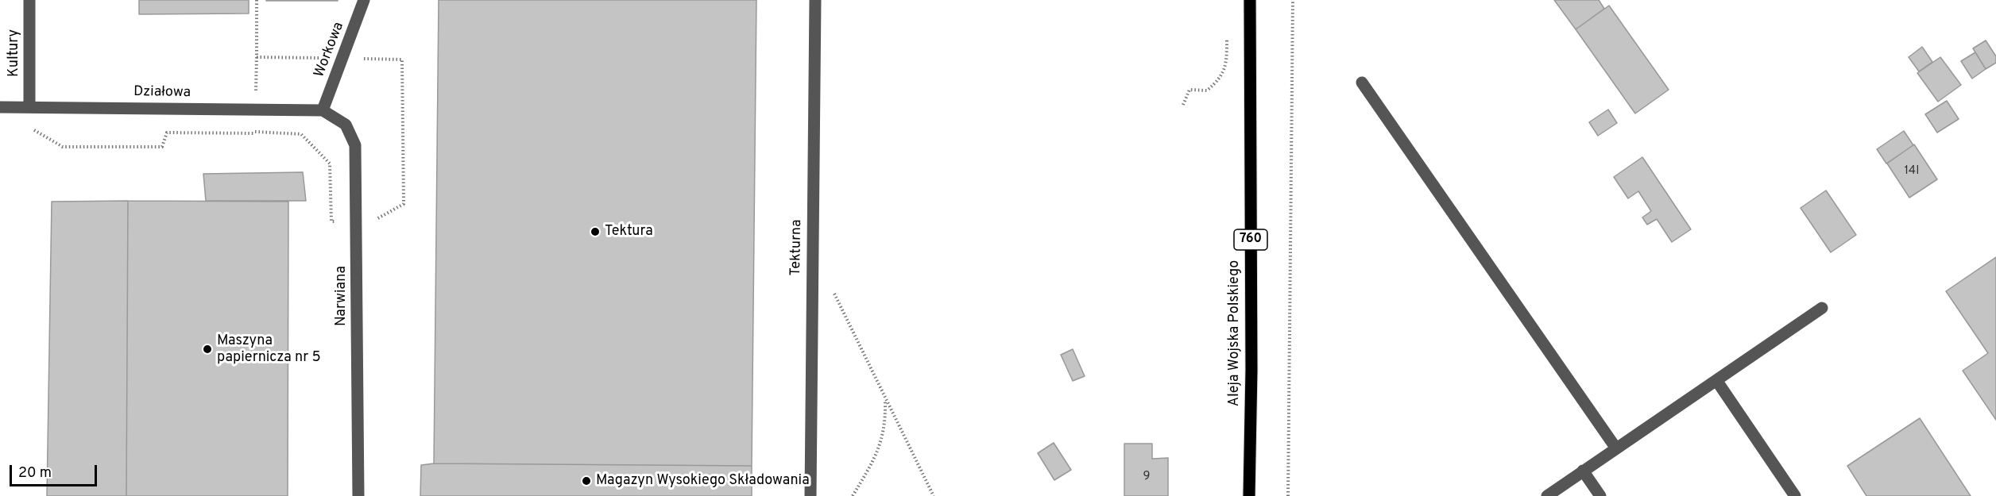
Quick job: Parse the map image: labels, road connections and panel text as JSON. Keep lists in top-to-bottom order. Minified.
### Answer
{"streets":{"main road":["760","Aleja Wojska Polskiego"],"street":["Workowa","Kultury","Działowa","Tekturna","Narwiana"]},"crossings":[["Workowa","Działowa"],["Workowa","Narwiana"],["Kultury","Działowa"],["Działowa","Narwiana"]],"places":["Tektura","Maszyna papiernicza nr 5","Magazyn Wysokiego Składowania"],"house_numbers":["14I","9"],"scale_bar":"20 m"}
